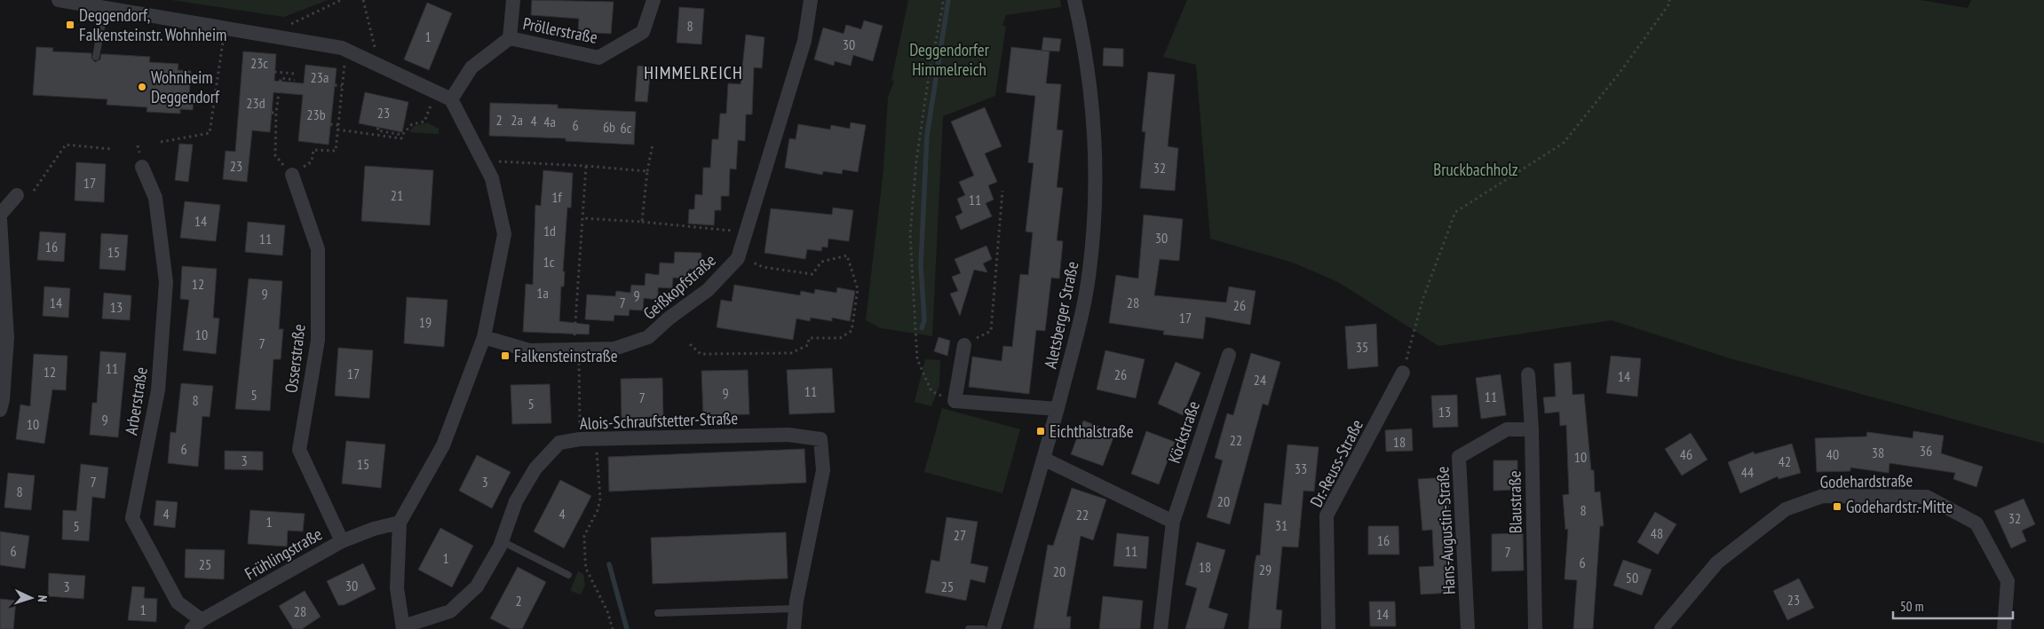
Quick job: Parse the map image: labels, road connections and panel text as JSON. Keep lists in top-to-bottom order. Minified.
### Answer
{"streets":{"street":["Pröllerstraße","Geißkopfstraße","Aletsberger Straße","Osserstraße","Arberstraße","Alois-Schraufstetter-Straße","Köckstraße","Dr.-Reuss-Straße","Godehardstraße","Blaustraße","Hans-Augustin-Straße","Frühlingstraße"]},"crossings":[["Osserstraße","Frühlingstraße"],["Arberstraße","Frühlingstraße"],["Blaustraße","Hans-Augustin-Straße"]],"districts":["HIMMELREICH"],"parks":["Deggendorfer Himmelreich","Bruckbachholz"],"places":{"transit":["Deggendorf, Falkensteinstr. Wohnheim","Falkensteinstraße","Eichthalstraße","Godehardstr.-Mitte"],"other":["Wohnheim Deggendorf"]},"house_numbers":["8","1","30","23c","23a","23d","23","23b","2","2a","4","4a","6","6b","6c","23","32","17","21","1f","11","14","1d","30","11","16","15","1c","12","1a","9","9","14","7","28","26","13","17","19","10","7","35","11","12","17","26","14","24","11","9","5","11","7","8","5","13","9","10","22","18","6","36","38","46","40","10","3","42","15","33","44","7","3","8","20","8","4","4","22","32","1","31","5","48","27","16","6","11","7","1","6","25","18","29","20","50","30","3","25","23","2","1","28","14"],"scale_bar":"50 m","north":"right"}
